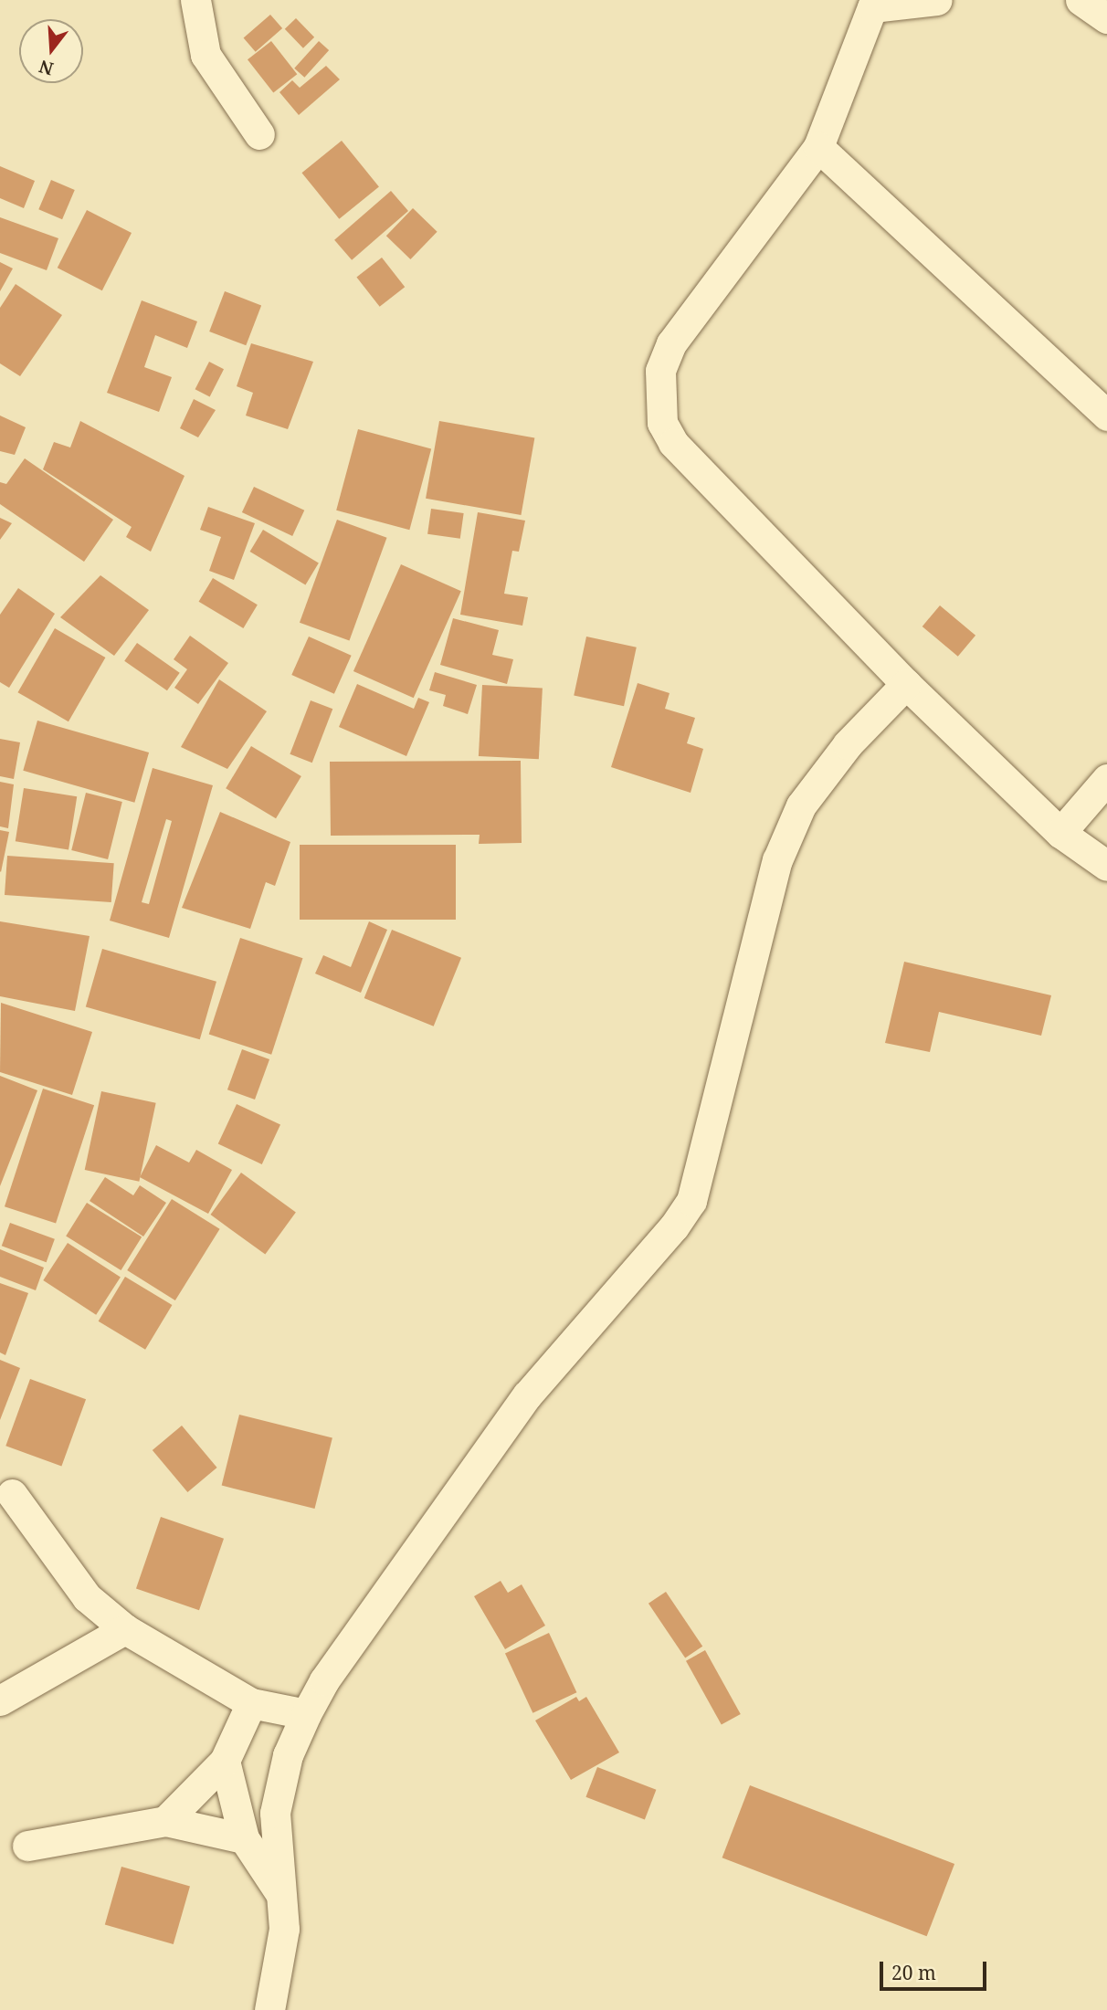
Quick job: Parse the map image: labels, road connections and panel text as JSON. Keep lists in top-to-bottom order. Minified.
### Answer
{"scale_bar":"20 m","north":"bottom"}
